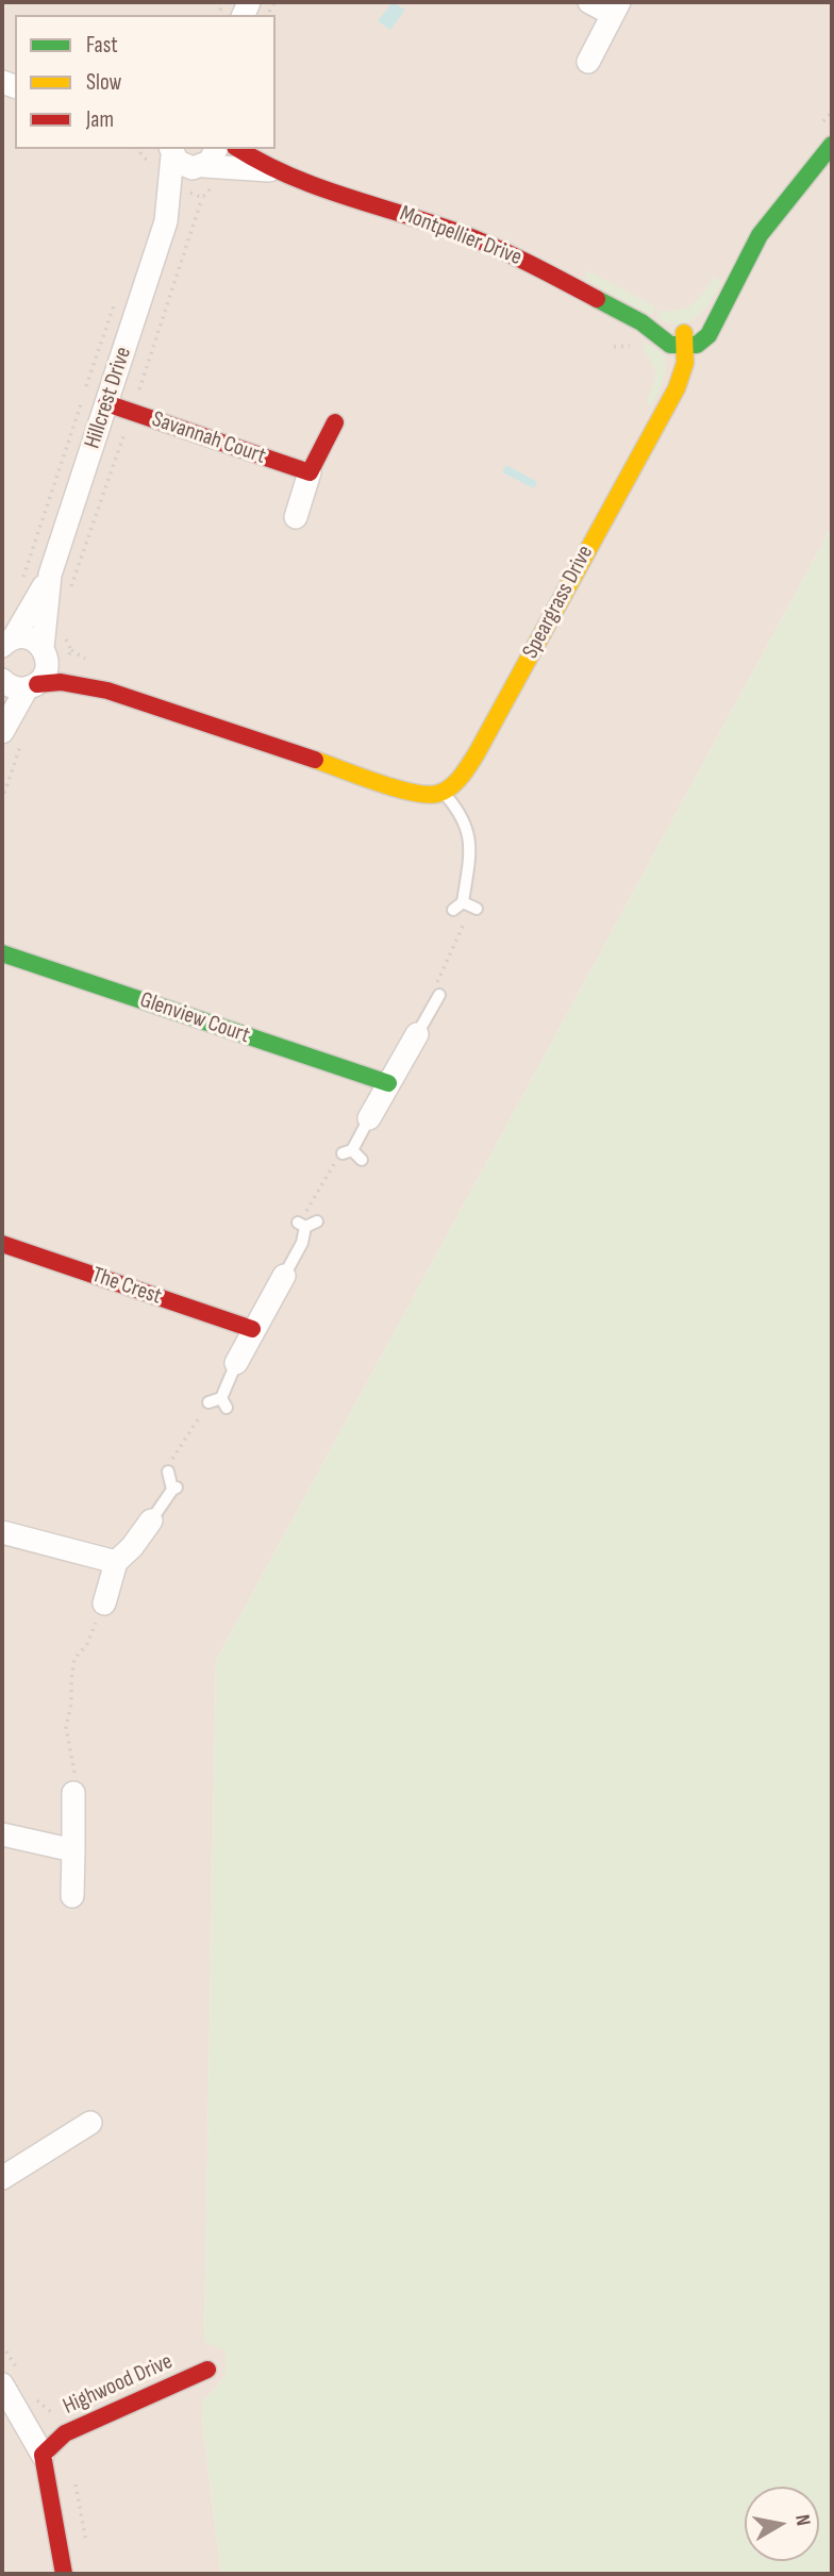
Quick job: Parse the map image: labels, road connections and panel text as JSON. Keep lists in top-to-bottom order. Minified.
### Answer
{"streets":{"street":["Montpellier Drive","Hillcrest Drive","Savannah Court","Speargrass Drive","Glenview Court","The Crest","Highwood Drive"]},"crossings":[["Montpellier Drive","Hillcrest Drive"],["Montpellier Drive","Speargrass Drive"],["Hillcrest Drive","Savannah Court"]],"legend":["Fast","Slow","Jam"],"north":"right"}
